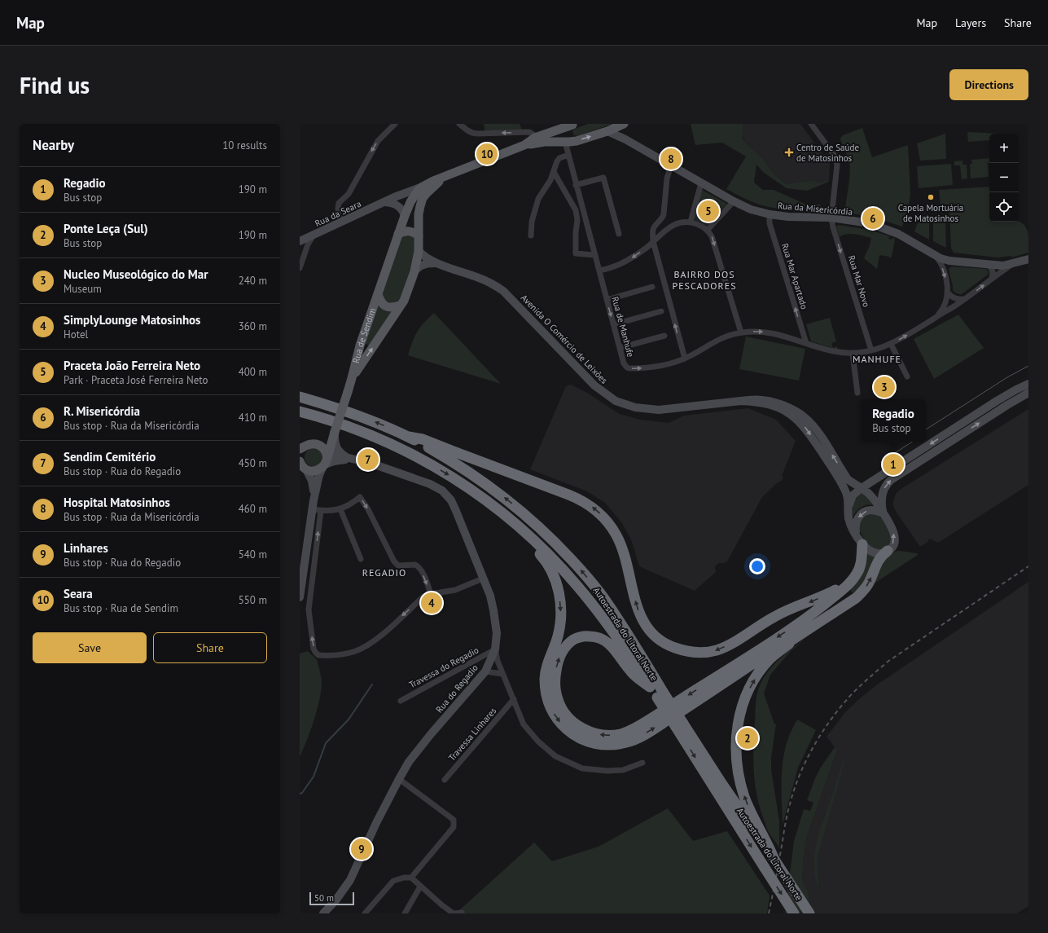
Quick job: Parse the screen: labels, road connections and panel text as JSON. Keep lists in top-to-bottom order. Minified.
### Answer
{"streets":{"highway":["Autoestrada do Litoral Norte"],"main road":["Rua de Sendim"],"street":["Rua da Misericórdia","Rua da Seara","Rua Mar Apartado","Rua Mar Novo","Rua de Manhufe","Avenida O Comércio de Leixões","Travessa do Regadio","Rua do Regadio","Travessa Linhares"]},"crossings":[["Rua da Misericórdia","Rua Mar Apartado"],["Rua da Misericórdia","Rua Mar Novo"],["Rua da Misericórdia","Rua de Manhufe"],["Rua da Misericórdia","Rua de Sendim"],["Rua da Seara","Rua de Sendim"],["Rua Mar Apartado","Rua de Manhufe"],["Rua Mar Novo","Rua de Manhufe"],["Rua de Manhufe","Rua de Sendim"],["Rua de Sendim","Avenida O Comércio de Leixões"],["Rua de Sendim","Rua do Regadio"],["Travessa do Regadio","Rua do Regadio"]],"one_way":["Rua Mar Apartado","Rua Mar Novo"],"districts":["BAIRRO DOS PESCADORES","MANHUFE","REGADIO"],"places":{"health":["Centro de Saúde de Matosinhos"],"other":["Capela Mortuária de Matosinhos"]},"scale_bar":"50 m","page":{"header":"Map","nav":["Map","Layers","Share"],"buttons":["Directions",["Save","Share"]],"title":"Find us","heading":["Nearby","10 results"],"map_buttons":["+","−"],"pins":["10","8","5","6","3","7","1","4","2","9"],"list":[{"mark":"1","name":"Regadio","note":"Bus stop","value":"190 m"},{"mark":"2","name":"Ponte Leça (Sul)","note":"Bus stop","value":"190 m"},{"mark":"3","name":"Nucleo Museológico do Mar","note":"Museum","value":"240 m"},{"mark":"4","name":"SimplyLounge Matosinhos","note":"Hotel","value":"360 m"},{"mark":"5","name":"Praceta João Ferreira Neto","note":"Park · Praceta José Ferreira Neto","value":"400 m"},{"mark":"6","name":"R. Misericórdia","note":"Bus stop · Rua da Misericórdia","value":"410 m"},{"mark":"7","name":"Sendim Cemitério","note":"Bus stop · Rua do Regadio","value":"450 m"},{"mark":"8","name":"Hospital Matosinhos","note":"Bus stop · Rua da Misericórdia","value":"460 m"},{"mark":"9","name":"Linhares","note":"Bus stop · Rua do Regadio","value":"540 m"},{"mark":"10","name":"Seara","note":"Bus stop · Rua de Sendim","value":"550 m"}],"popup":["Regadio","Bus stop"],"scale":"50 m"}}
